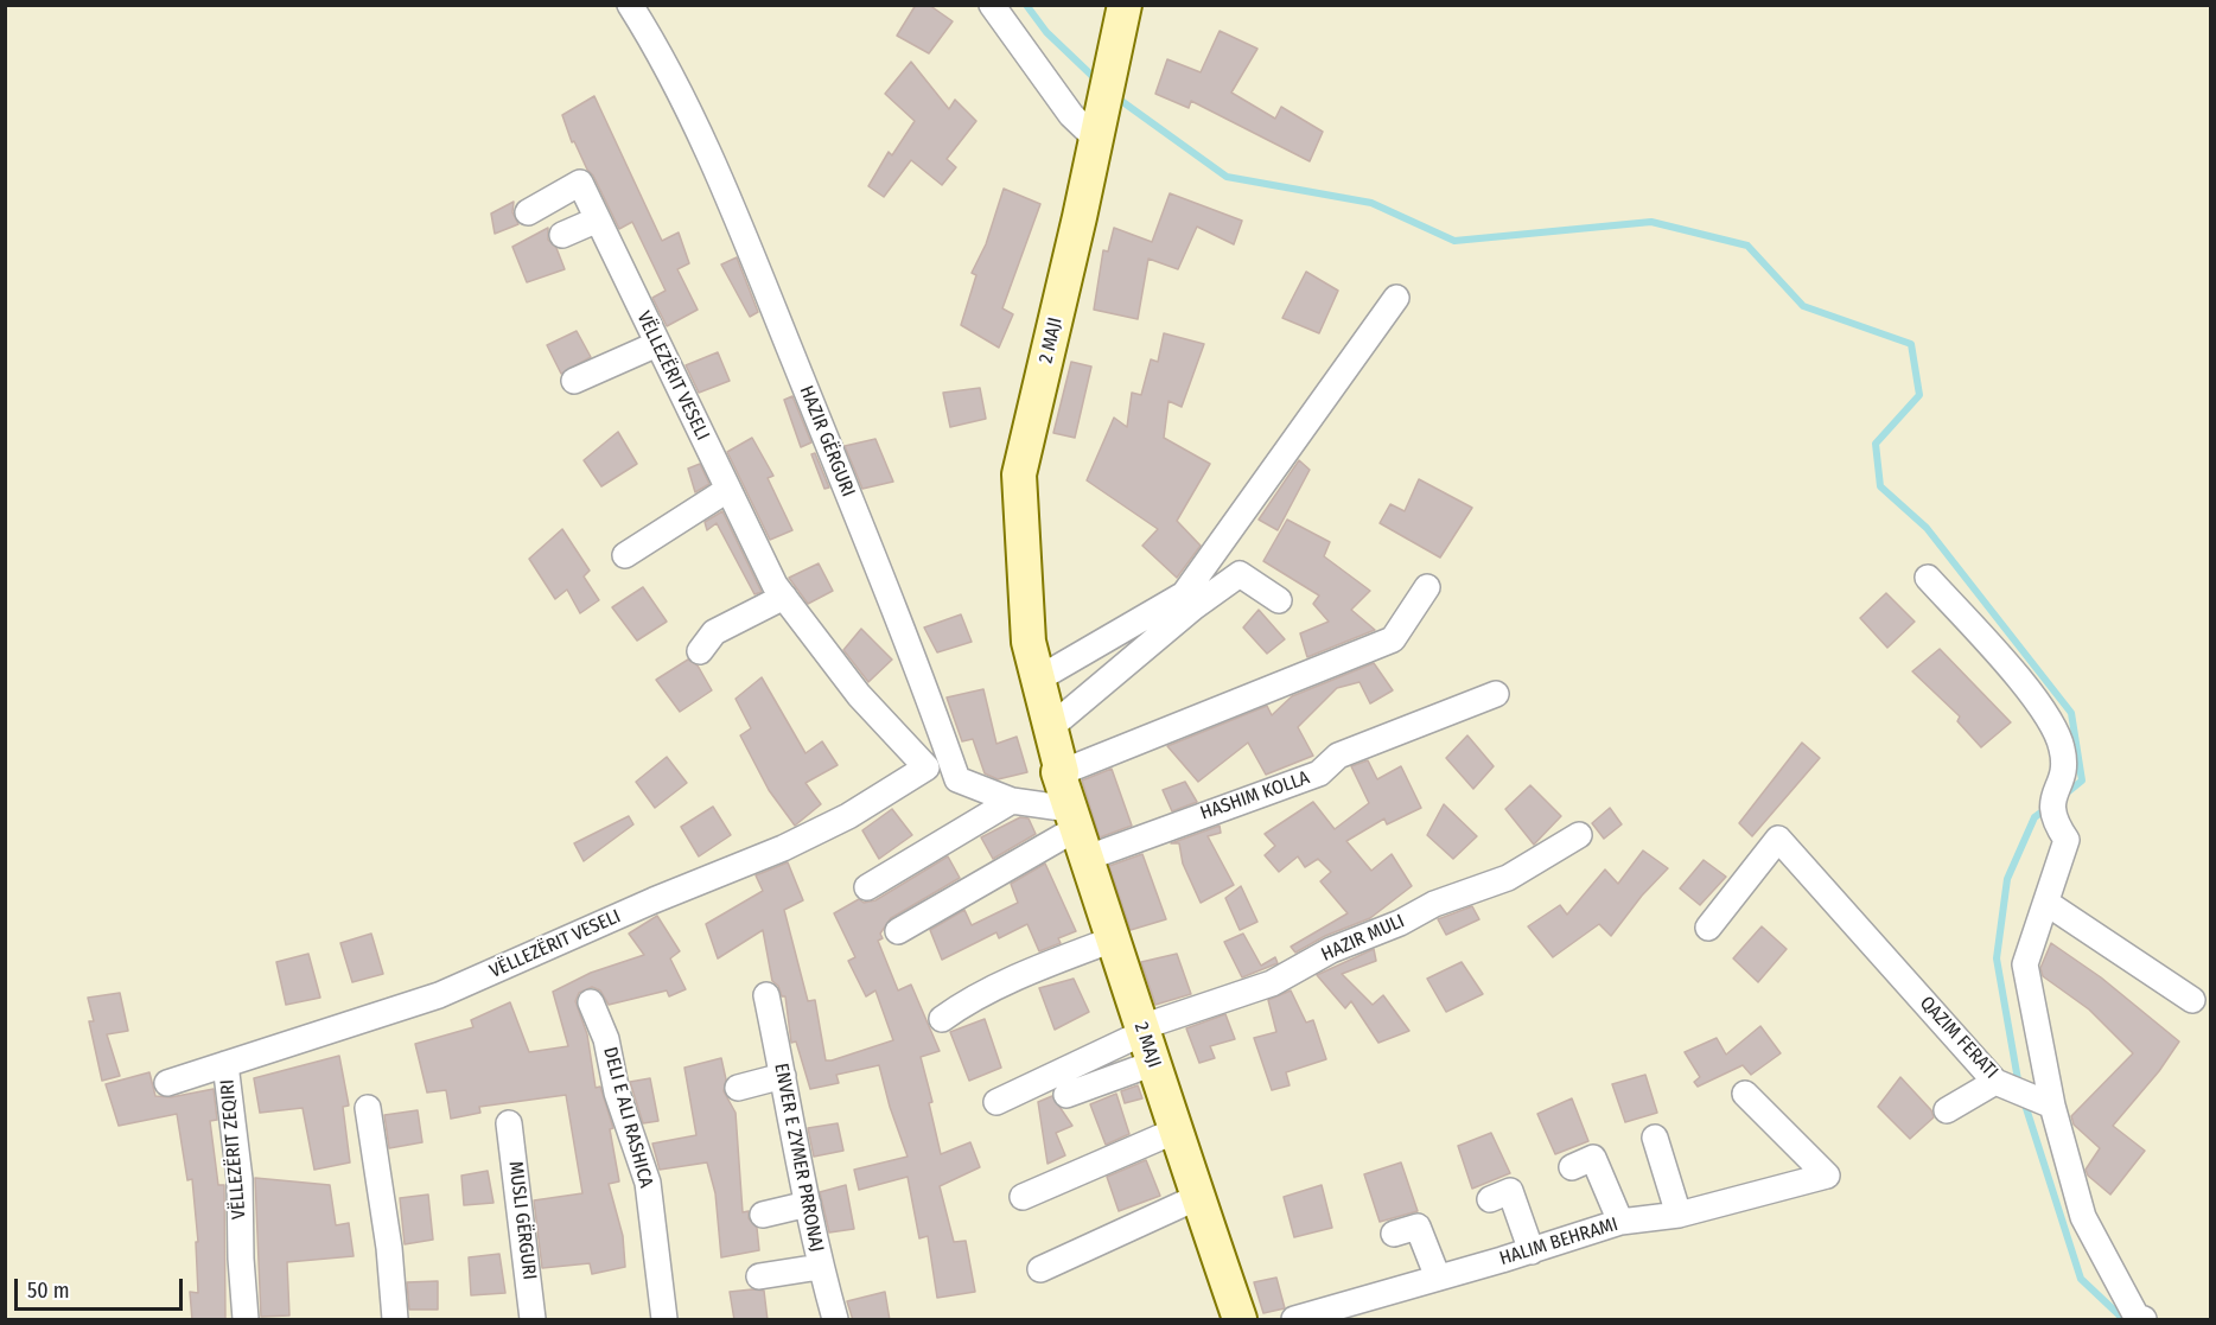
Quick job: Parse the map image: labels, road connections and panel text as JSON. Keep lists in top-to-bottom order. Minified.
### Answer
{"streets":{"street":["2 MAJI","VËLLEZËRIT VESELI","HAZIR GËRGURI","HASHIM KOLLA","HAZIR MULI","QAZIM FERATI","DELI E ALI RASHICA","VËLLEZËRIT ZEQIRI","ENVER E ZYMER PRRONAJ","MUSLI GËRGURI","HALIM BEHRAMI"]},"crossings":[["2 MAJI","HASHIM KOLLA"],["2 MAJI","HAZIR MULI"],["VËLLEZËRIT VESELI","HAZIR GËRGURI"],["VËLLEZËRIT VESELI","VËLLEZËRIT ZEQIRI"]],"scale_bar":"50 m"}
